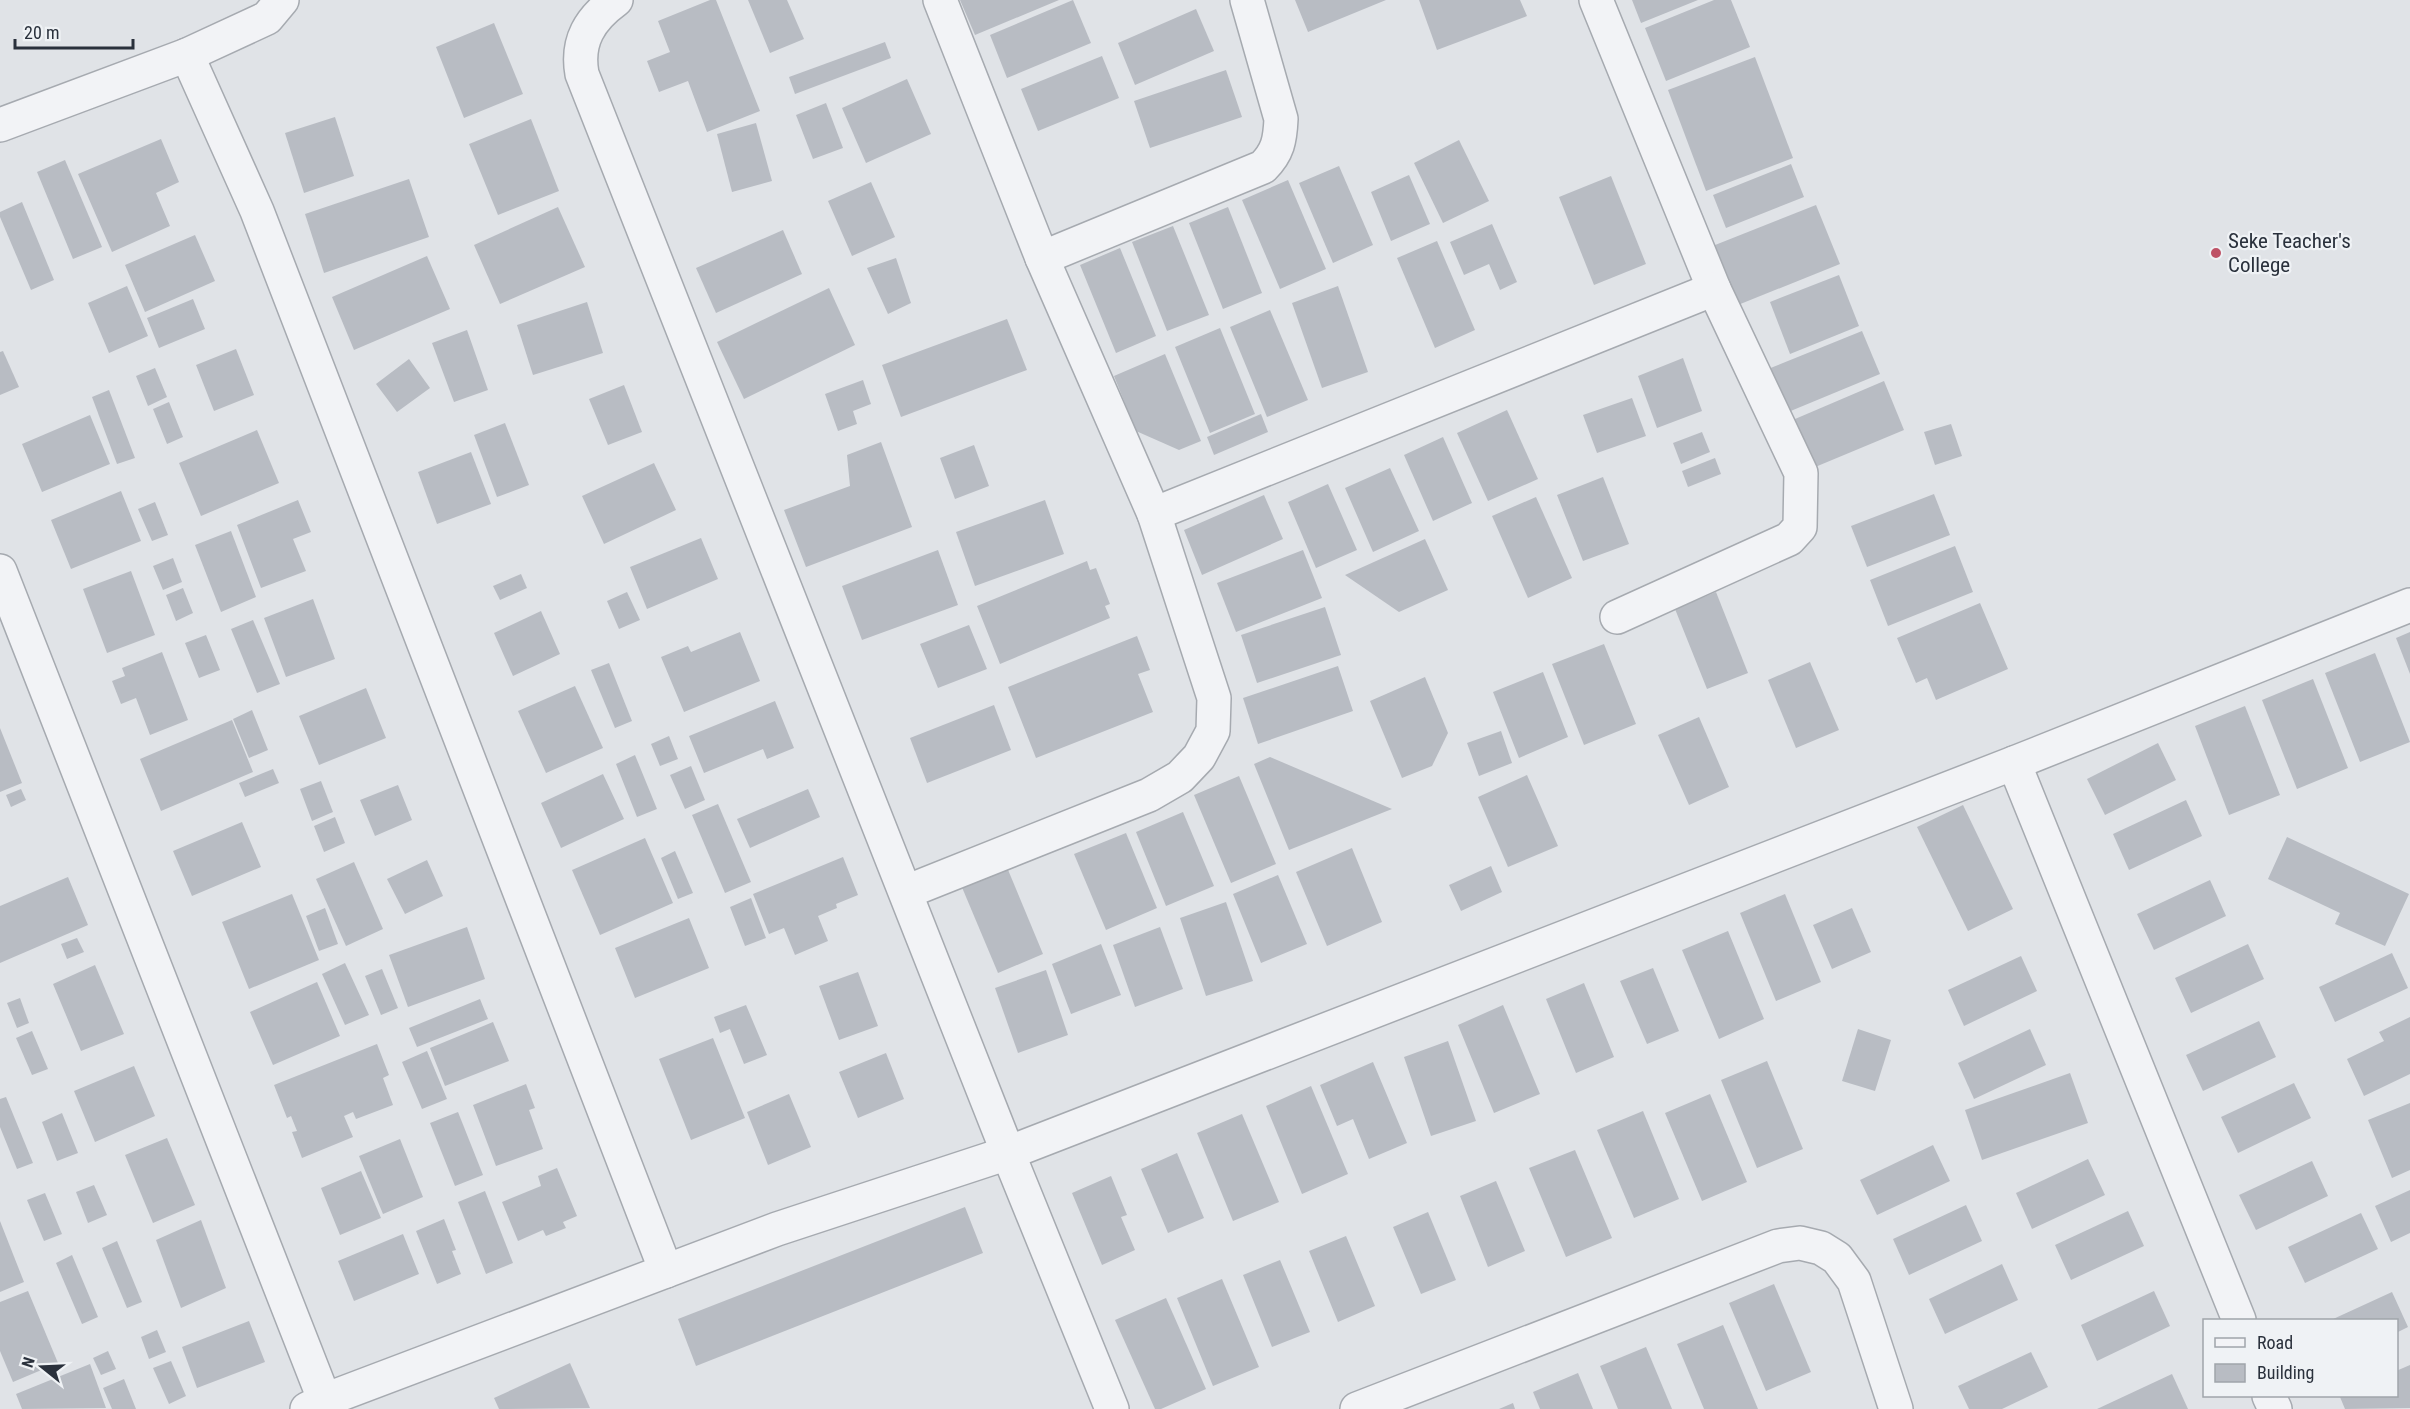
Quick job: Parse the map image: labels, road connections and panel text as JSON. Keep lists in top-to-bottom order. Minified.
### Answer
{"places":["Seke Teacher's College"],"legend":["Road","Building"],"scale_bar":"20 m","north":"left"}
